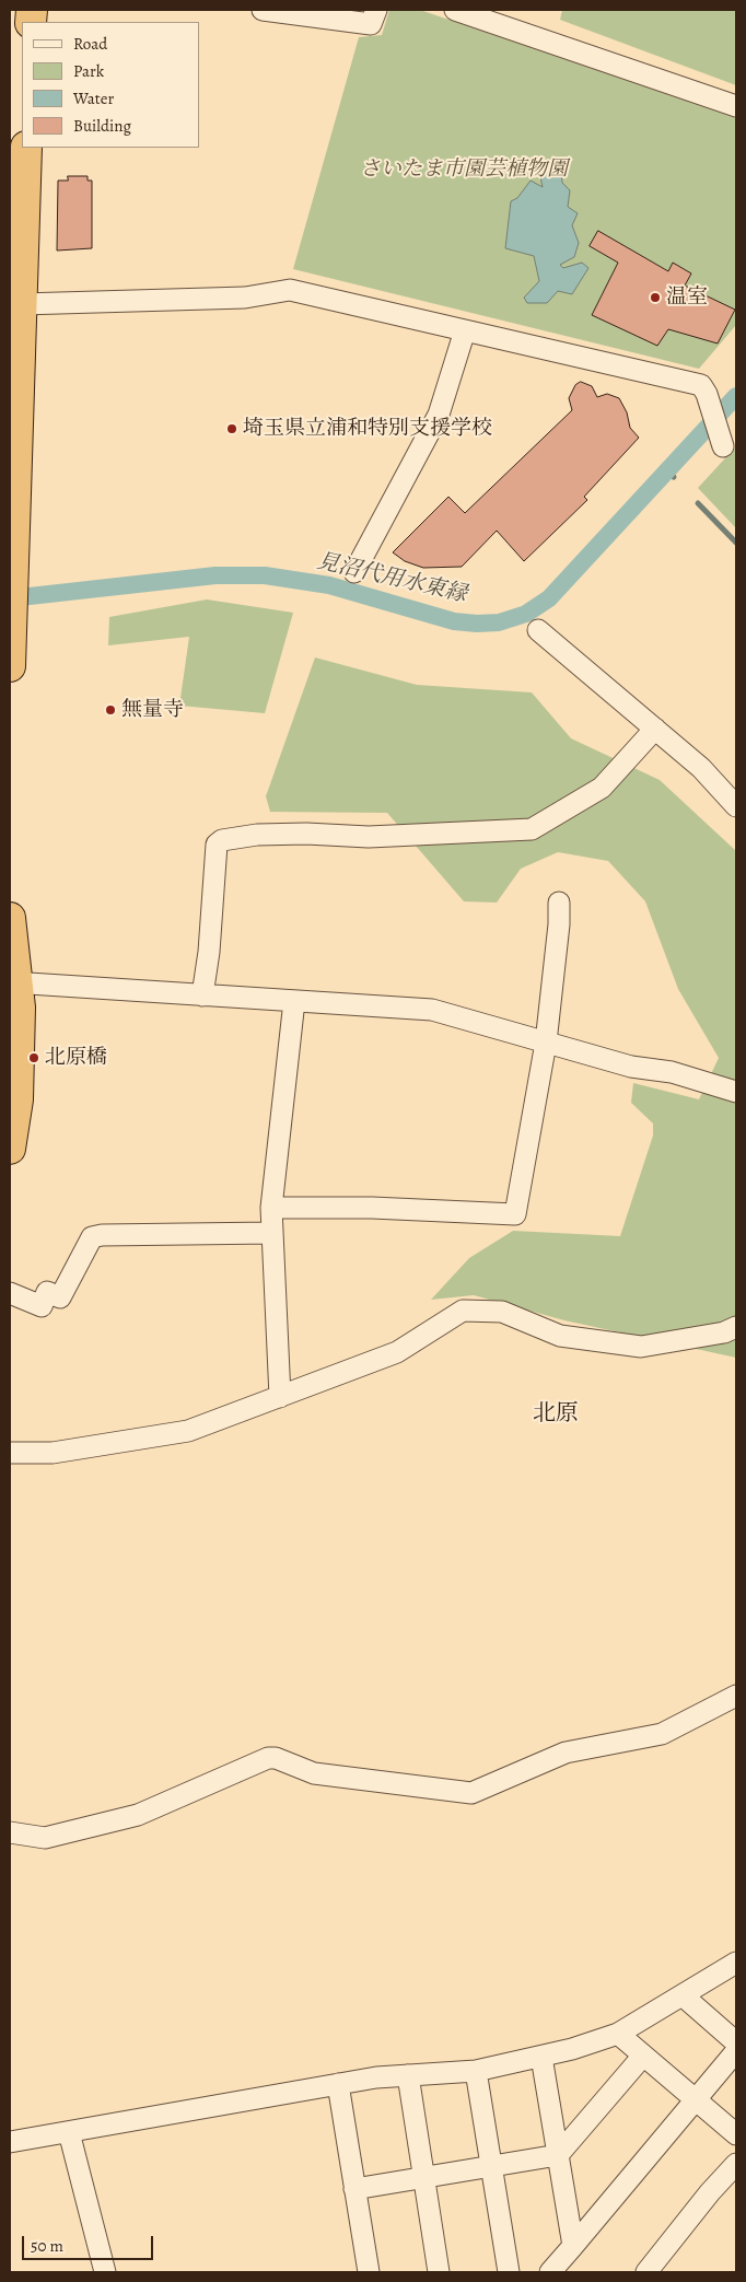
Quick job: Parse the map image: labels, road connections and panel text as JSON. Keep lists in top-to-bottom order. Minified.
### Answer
{"districts":["北原"],"water":["見沼代用水東縁"],"parks":["さいたま市園芸植物園"],"places":["温室","埼玉県立浦和特別支援学校","無量寺","北原橋"],"legend":["Road","Park","Water","Building"],"scale_bar":"50 m"}
